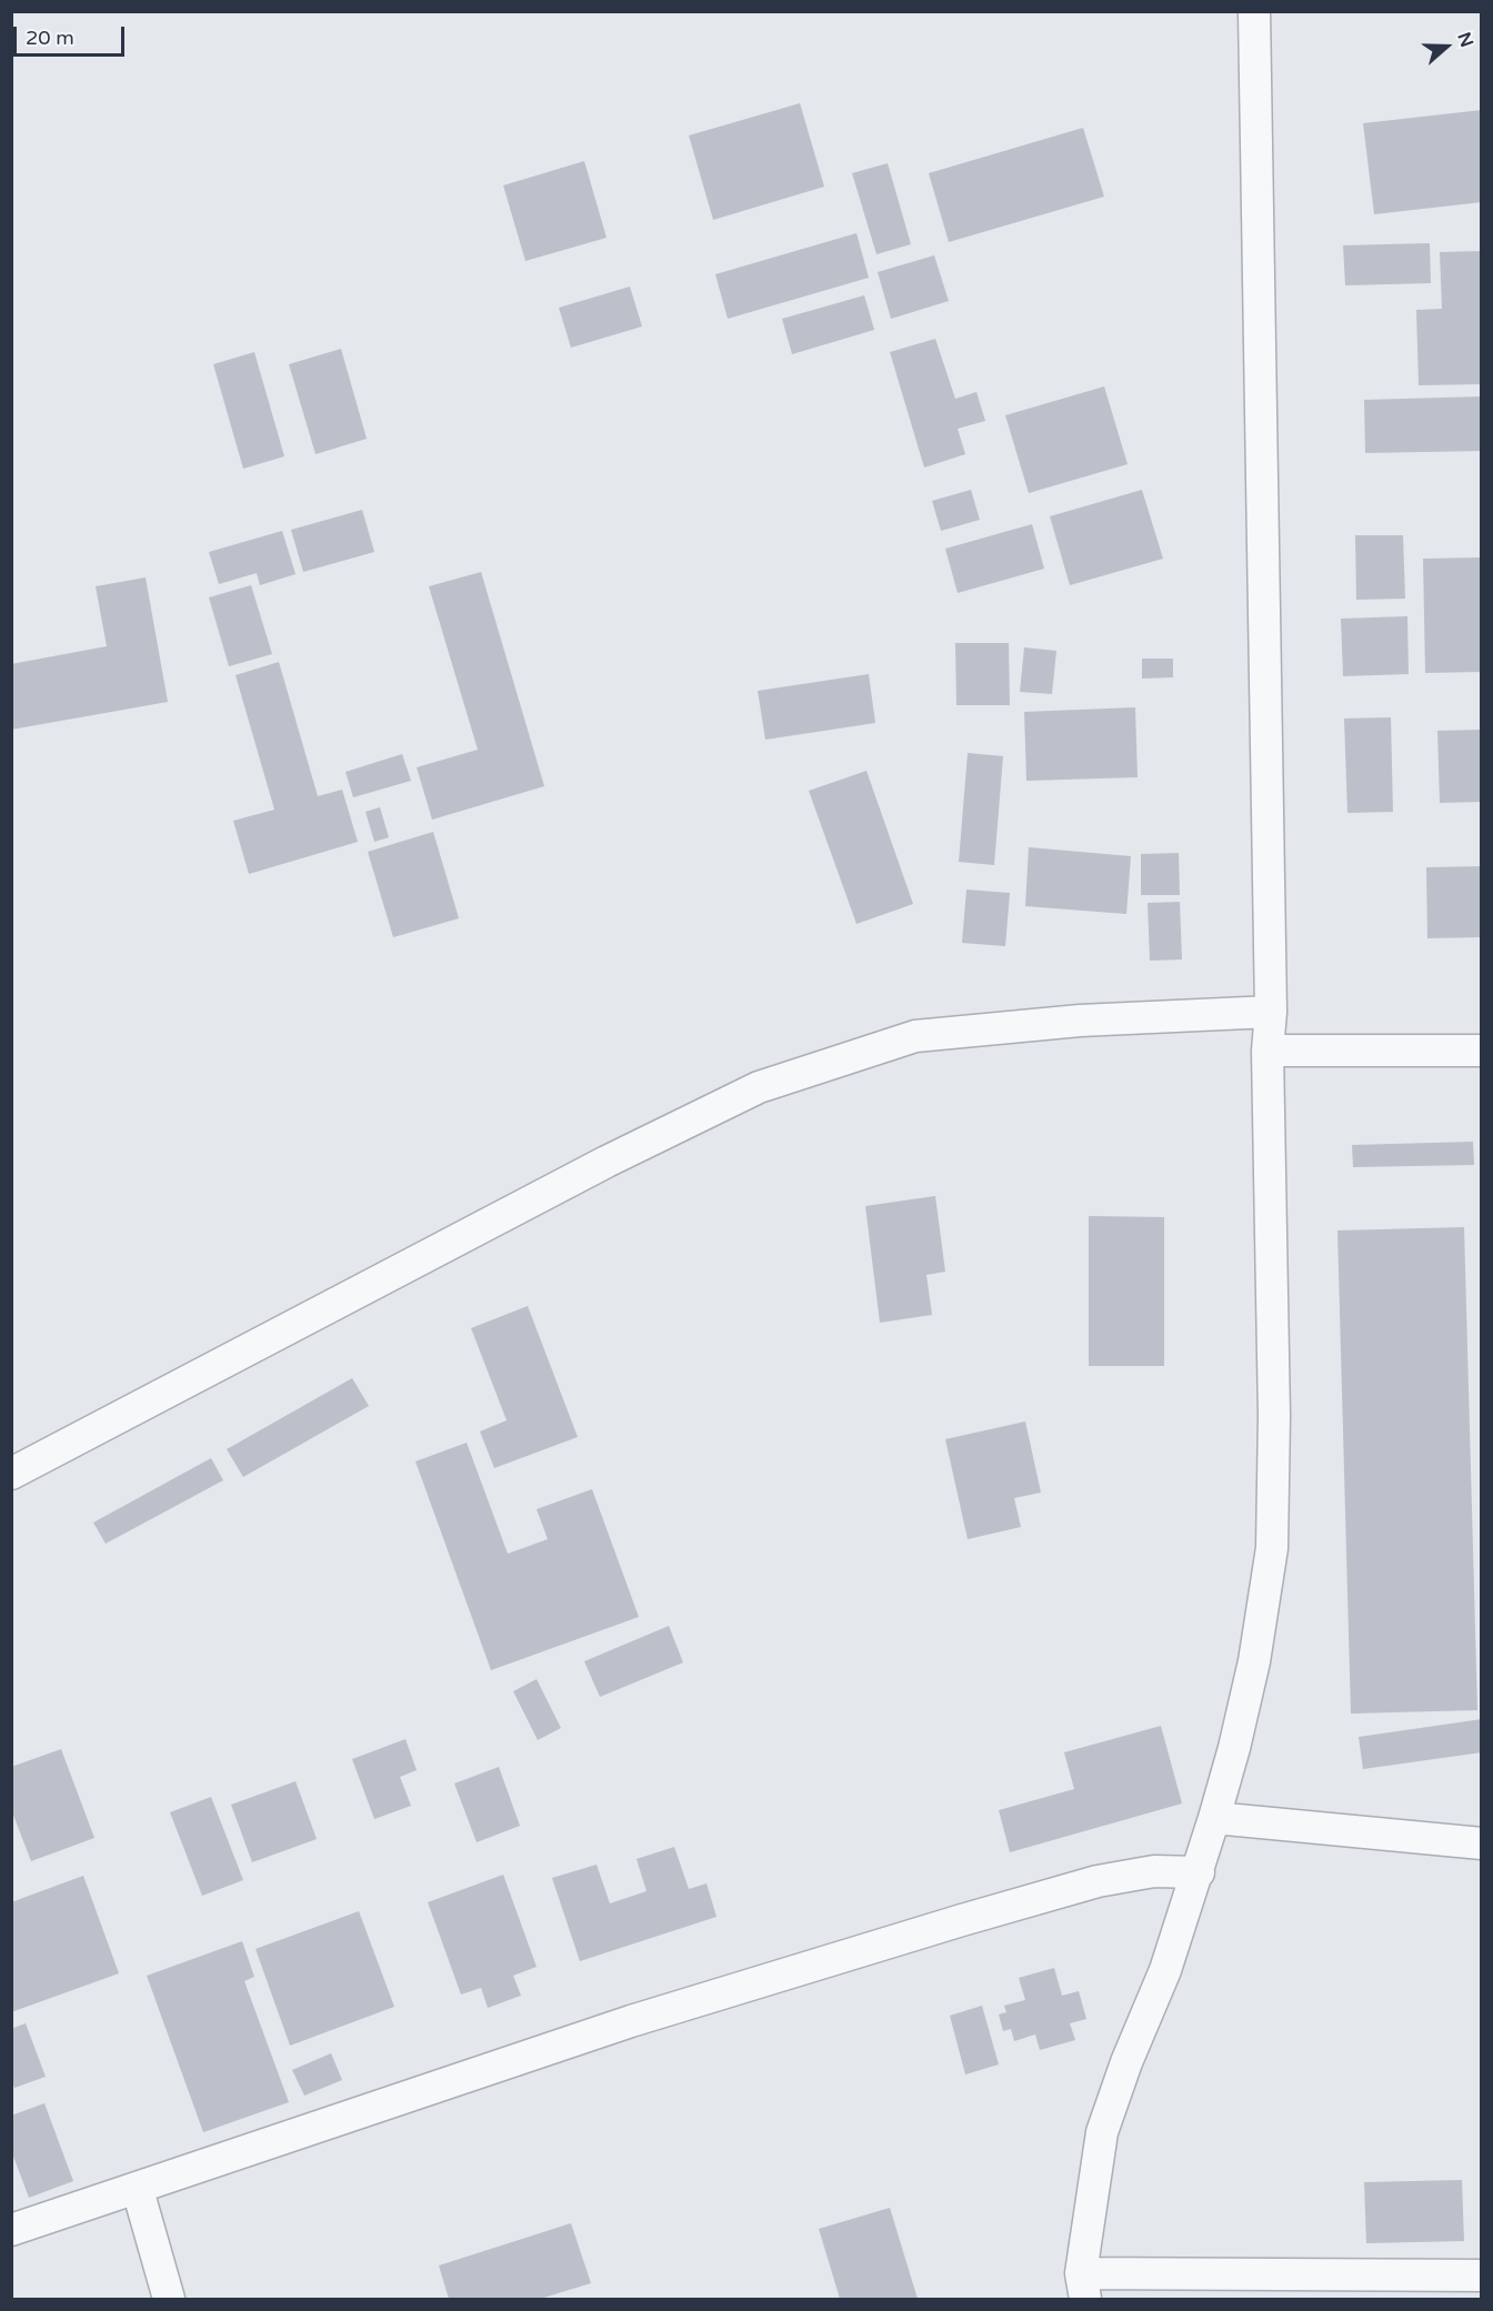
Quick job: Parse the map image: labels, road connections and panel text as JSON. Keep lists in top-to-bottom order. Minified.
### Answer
{"scale_bar":"20 m","north":"right"}
